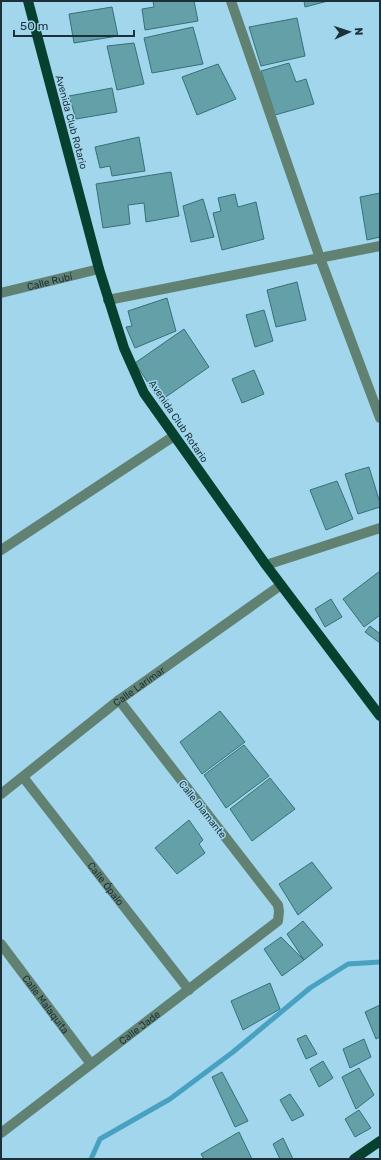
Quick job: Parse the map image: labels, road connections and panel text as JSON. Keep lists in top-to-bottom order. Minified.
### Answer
{"streets":{"main road":["Avenida Club Rotario"],"street":["Calle Rubí","Calle Larimar","Calle Diamante","Calle Ópalo","Calle Malaquita","Calle Jade"]},"crossings":[["Avenida Club Rotario","Calle Rubí"],["Avenida Club Rotario","Calle Larimar"],["Calle Larimar","Calle Diamante"],["Calle Larimar","Calle Ópalo"],["Calle Diamante","Calle Jade"],["Calle Ópalo","Calle Jade"],["Calle Malaquita","Calle Jade"]],"scale_bar":"50 m","north":"right"}
